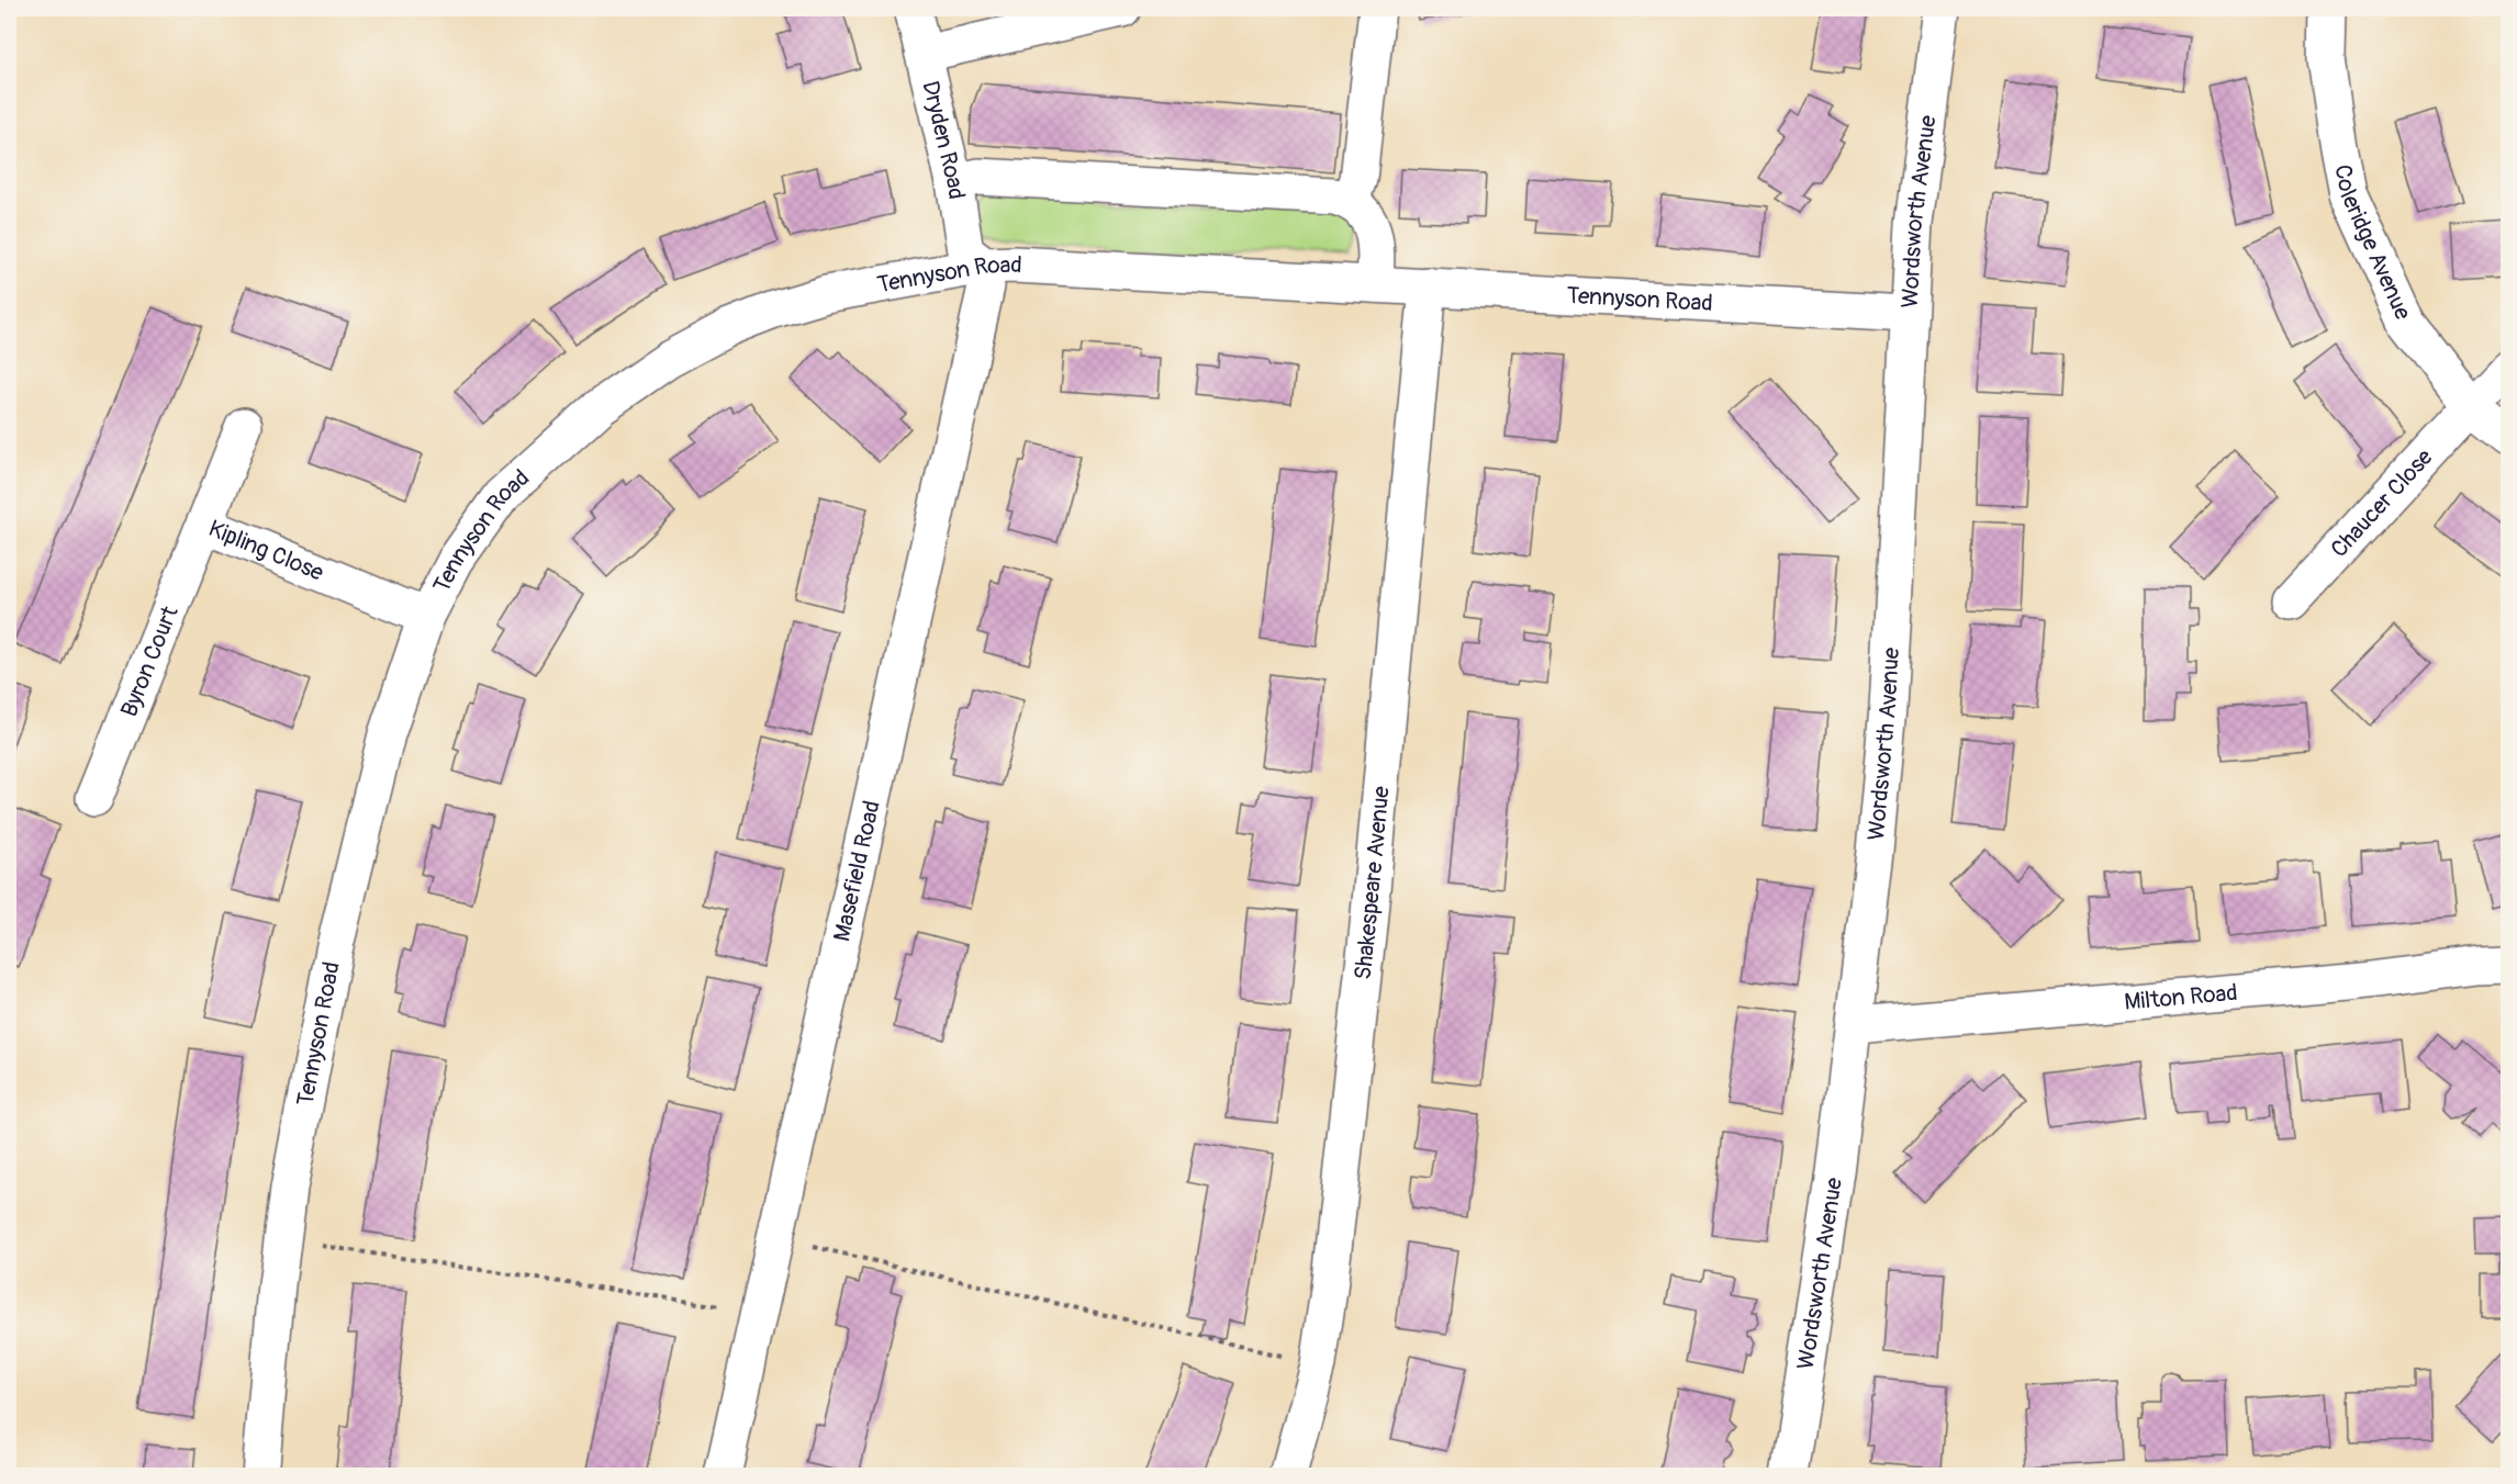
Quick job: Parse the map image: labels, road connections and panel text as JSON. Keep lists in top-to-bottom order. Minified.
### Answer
{"streets":{"street":["Dryden Road","Wordsworth Avenue","Coleridge Avenue","Tennyson Road","Chaucer Close","Kipling Close","Byron Court","Masefield Road","Shakespeare Avenue","Milton Road"]},"crossings":[["Dryden Road","Tennyson Road"],["Dryden Road","Masefield Road"],["Wordsworth Avenue","Tennyson Road"],["Wordsworth Avenue","Milton Road"],["Coleridge Avenue","Chaucer Close"],["Tennyson Road","Kipling Close"],["Tennyson Road","Masefield Road"],["Tennyson Road","Shakespeare Avenue"],["Kipling Close","Byron Court"]]}
